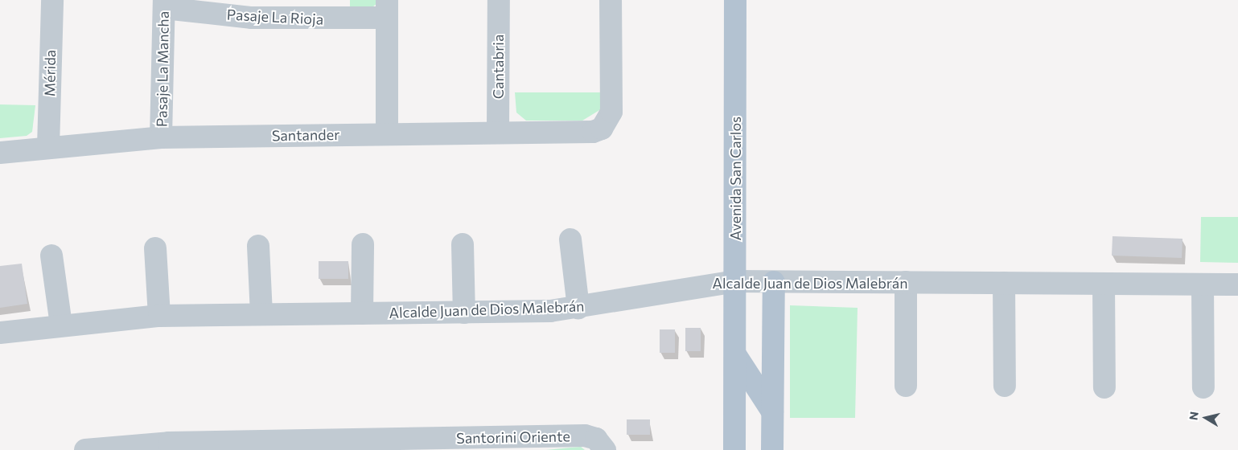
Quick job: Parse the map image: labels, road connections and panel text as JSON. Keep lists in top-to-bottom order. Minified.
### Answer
{"streets":{"main road":["Avenida San Carlos"],"street":["Pasaje La Rioja","Cantabria","Pasaje La Mancha","Mérida","Santander","Alcalde Juan de Dios Malebrán","Santorini Oriente"]},"crossings":[["Pasaje La Rioja","Pasaje La Mancha"],["Cantabria","Santander"],["Pasaje La Mancha","Santander"],["Mérida","Santander"],["Avenida San Carlos","Alcalde Juan de Dios Malebrán"]],"north":"left"}
